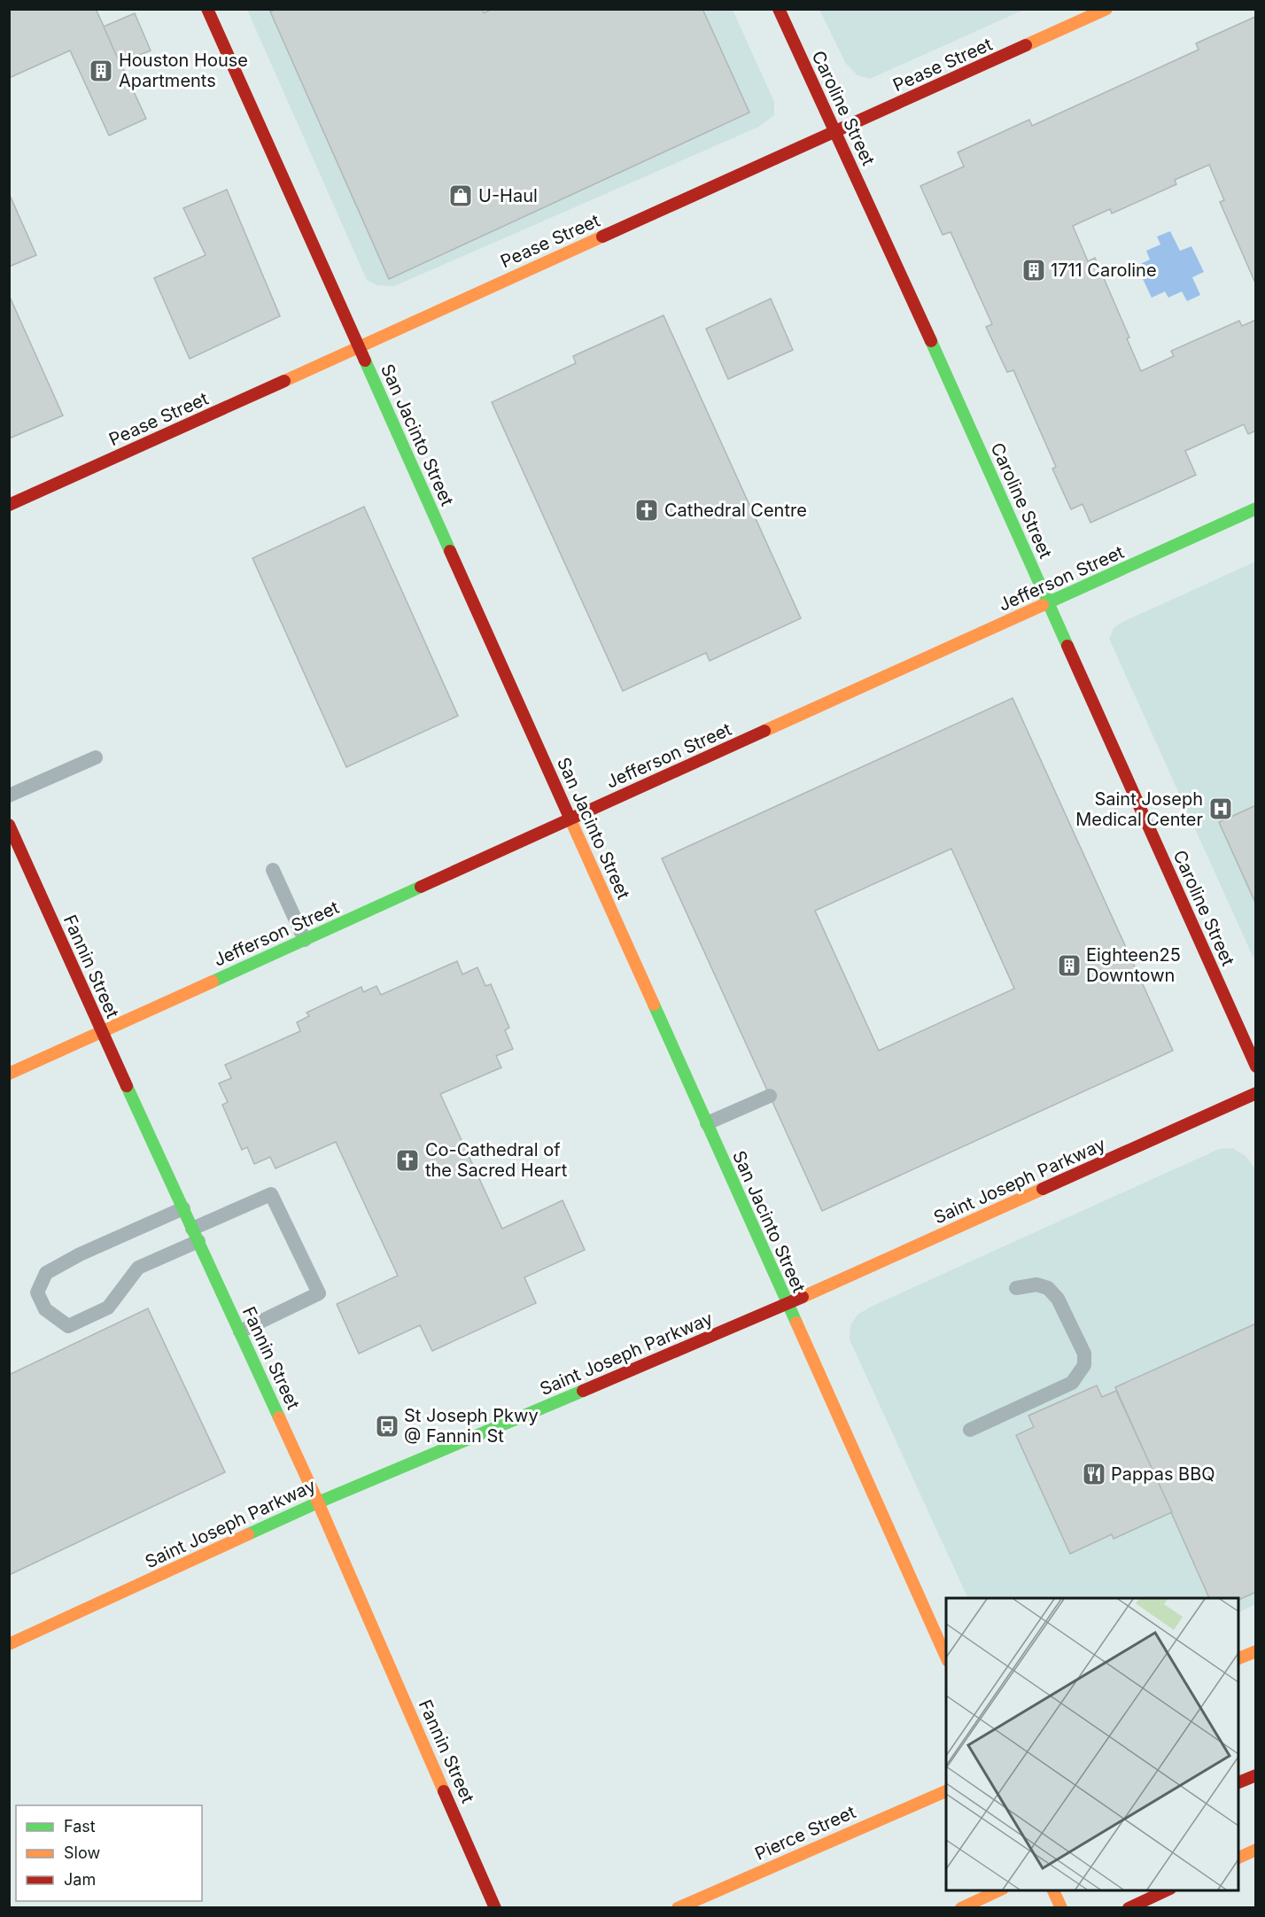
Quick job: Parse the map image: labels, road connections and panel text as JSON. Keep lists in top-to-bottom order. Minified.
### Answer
{"streets":{"main road":["Pease Street","Caroline Street","San Jacinto Street","Jefferson Street","Fannin Street","Saint Joseph Parkway","Pierce Street"]},"crossings":[["Pease Street","Caroline Street"],["Pease Street","San Jacinto Street"],["Caroline Street","Jefferson Street"],["San Jacinto Street","Jefferson Street"],["San Jacinto Street","Saint Joseph Parkway"],["Jefferson Street","Fannin Street"],["Fannin Street","Saint Joseph Parkway"]],"places":{"building":["Houston House Apartments","1711 Caroline","Eighteen25 Downtown"],"shop":["U-Haul"],"church":["Cathedral Centre","Co-Cathedral of the Sacred Heart"],"hospital":["Saint Joseph Medical Center"],"bus stop":["St Joseph Pkwy @ Fannin St"],"restaurant":["Pappas BBQ"]},"legend":["Fast","Slow","Jam"]}
